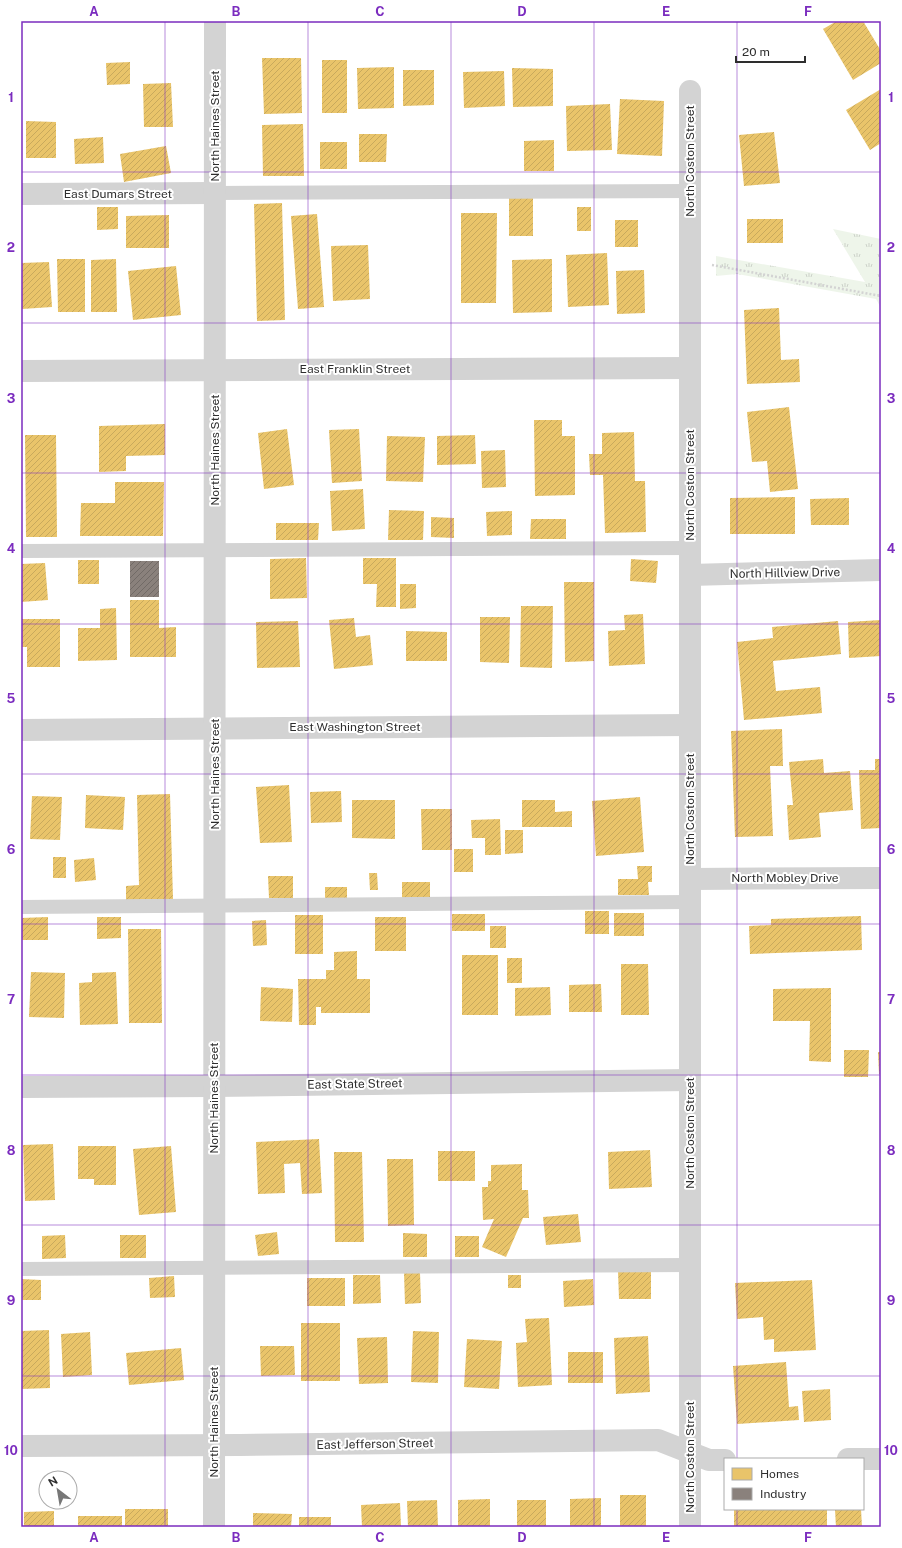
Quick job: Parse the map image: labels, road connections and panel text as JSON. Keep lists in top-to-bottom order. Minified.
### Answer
{"streets":{"street":["North Haines Street","North Coston Street","East Dumars Street","East Franklin Street","North Hillview Drive","East Washington Street","North Mobley Drive","East State Street","East Jefferson Street"]},"crossings":[["North Haines Street","East Dumars Street"],["North Haines Street","East Franklin Street"],["North Haines Street","East Washington Street"],["North Haines Street","East State Street"],["North Haines Street","East Jefferson Street"],["North Coston Street","East Franklin Street"],["North Coston Street","North Hillview Drive"],["North Coston Street","East Washington Street"],["North Coston Street","North Mobley Drive"],["North Coston Street","East State Street"],["North Coston Street","East Jefferson Street"]],"legend":["Homes","Industry"],"scale_bar":"20 m","north":"top left","grid":{"columns":["A","B","C","D","E","F"],"rows":["1","2","3","4","5","6","7","8","9","10"]}}
